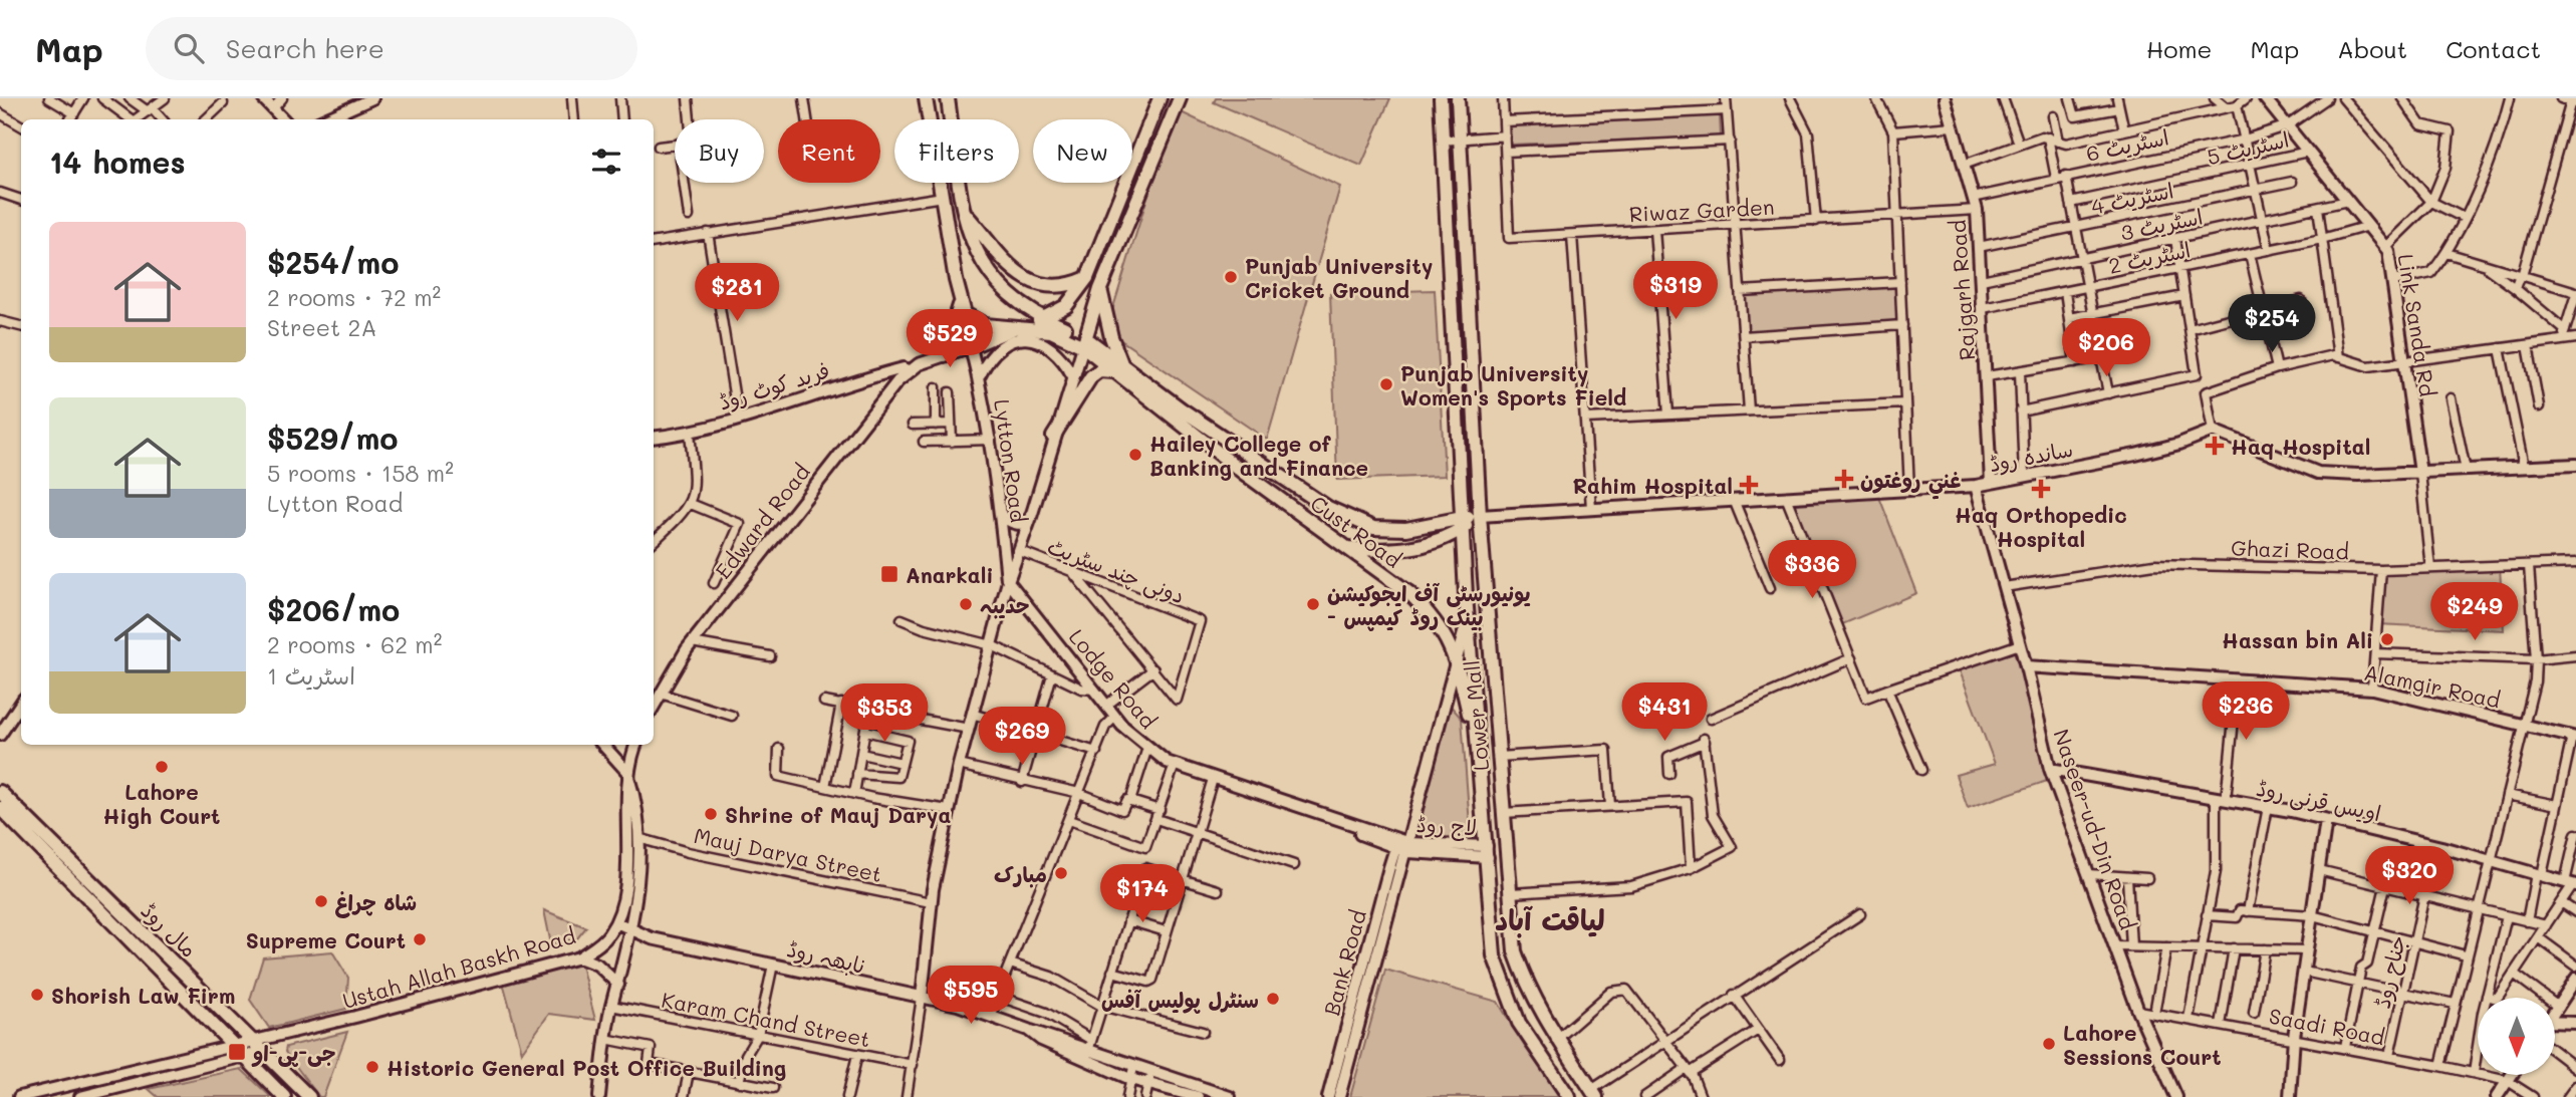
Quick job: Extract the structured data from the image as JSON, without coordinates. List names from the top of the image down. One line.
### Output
{"streets":{"main road":["Rajgarh Road","Link Sanda Rd","فرید کوٹ روڈ","ساندہ روڈ","Lytton Road","Edward Road","Cust Road","Lodge Road","Alamgir Road","Lower Mall","اویس قرنی روڈ","Naseer-ud-Din Road","مال روڈ","نابھہ روڈ","Bank Road","Ustah Allah Baskh Road"],"street":["اسٹریٹ 6","اسٹریٹ 5","اسٹریٹ 4","Riwaz Garden","اسٹریٹ 3","اسٹریٹ 2","Ghazi Road","دونی چند سٹریٹ","Mauj Darya Street","جناح روڈ","Karam Chand Street","Saadi Road"]},"crossings":[["اسٹریٹ 6","Rajgarh Road"],["اسٹریٹ 6","Link Sanda Rd"],["اسٹریٹ 5","Link Sanda Rd"],["اسٹریٹ 4","Rajgarh Road"],["Riwaz Garden","Rajgarh Road"],["اسٹریٹ 3","Rajgarh Road"],["اسٹریٹ 3","Link Sanda Rd"],["اسٹریٹ 2","Rajgarh Road"],["اسٹریٹ 2","Link Sanda Rd"],["Rajgarh Road","ساندہ روڈ"],["فرید کوٹ روڈ","Lytton Road"],["فرید کوٹ روڈ","Edward Road"],["ساندہ روڈ","Lower Mall"],["ساندہ روڈ","Naseer-ud-Din Road"],["Lytton Road","Cust Road"],["Lytton Road","Lodge Road"],["Cust Road","Lower Mall"],["Cust Road","Bank Road"],["Ghazi Road","Naseer-ud-Din Road"],["Lodge Road","Lower Mall"],["Lodge Road","Bank Road"],["Alamgir Road","Naseer-ud-Din Road"],["Lower Mall","Bank Road"],["اویس قرنی روڈ","Naseer-ud-Din Road"],["Naseer-ud-Din Road","Saadi Road"],["مال روڈ","Ustah Allah Baskh Road"],["نابھہ روڈ","Ustah Allah Baskh Road"],["جناح روڈ","Saadi Road"]],"districts":["لیاقت آباد"],"places":{"other":["Punjab University Cricket Ground","Punjab University Women's Sports Field","Hailey College of Banking and Finance","حدیبہ","یونیورسٹی آف ایجوکیشن - بینک روڈ کیمپس","Hassan bin Ali","Lahore High Court","Shrine of Mauj Darya","مبارک","شاہ چراغ","Supreme Court","Shorish Law Firm","سنٹرل پولیس آفس","Lahore Sessions Court","Historic General Post Office Building"],"health":["Haq Hospital","غني روغتون","Rahim Hospital","Haq Orthopedic Hospital"],"transit":["Anarkali","جی-پی-او"]},"north":"bottom","page":{"header":"Map","search":"Search here","nav":["Home","Map","About","Contact"],"chip":["Buy","Rent","Filters","New"],"heading":"14 homes","list":[{"name":"$254/mo","note":"2 rooms · 72 m² · Street 2A"},{"name":"$529/mo","note":"5 rooms · 158 m² · Lytton Road"},{"name":"$206/mo","note":"2 rooms · 62 m² · اسٹریٹ 1"}],"price":["$319","$281","$254","$529","$206","$336","$249","$236","$431","$353","$269","$320","$174","$595"]}}
